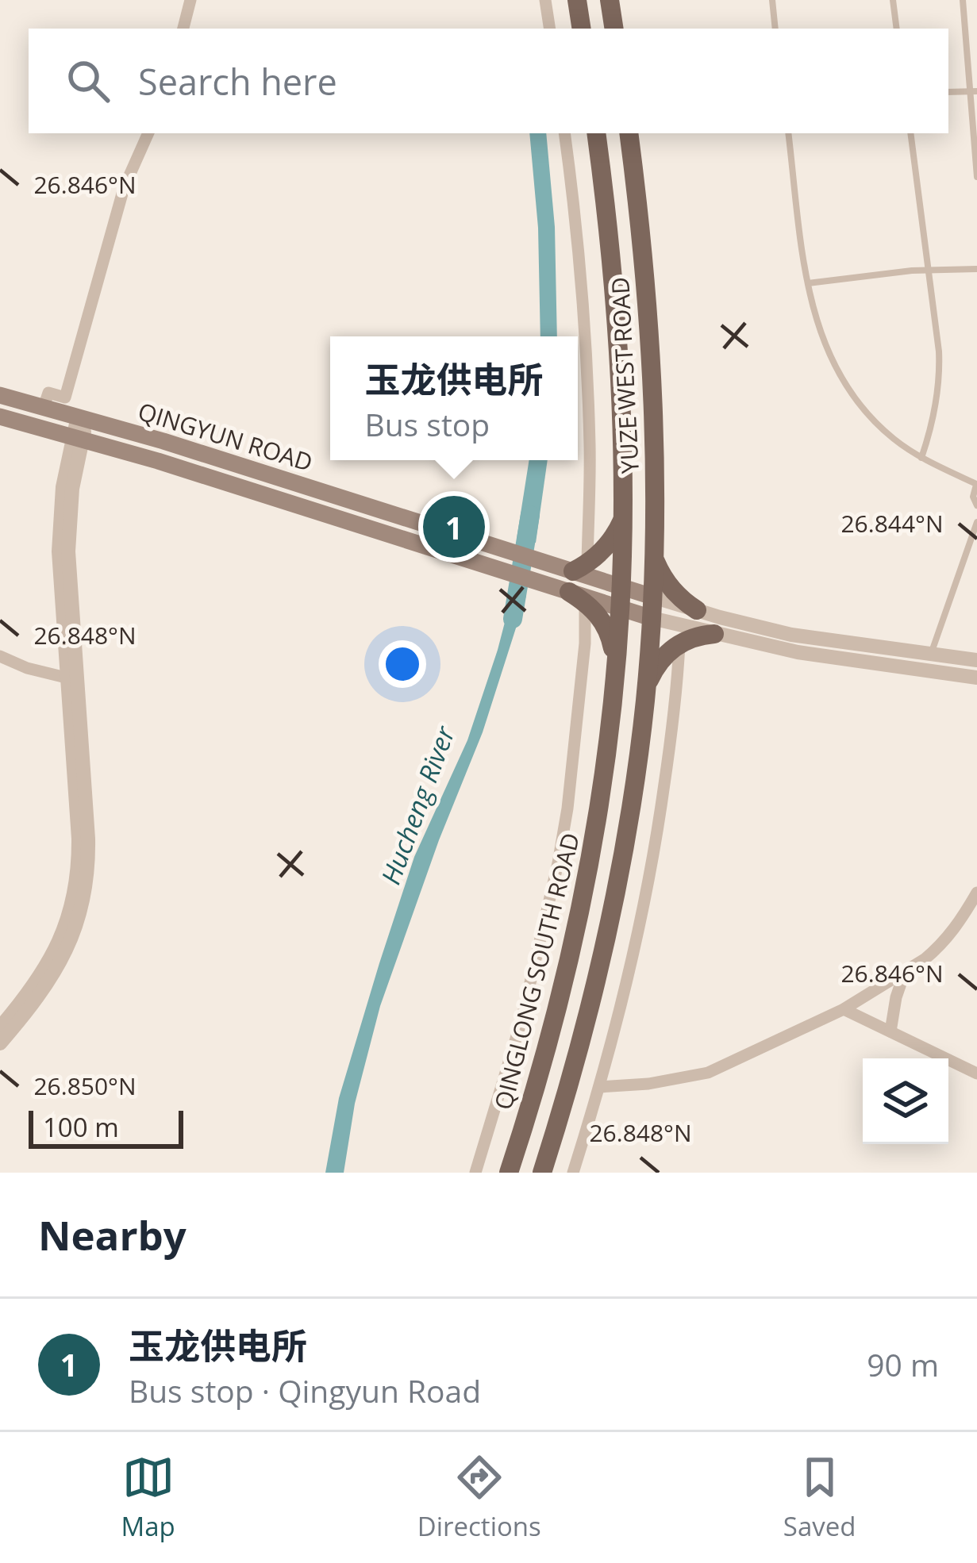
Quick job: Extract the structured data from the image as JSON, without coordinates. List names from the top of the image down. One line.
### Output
{"streets":{"main road":["YUZE WEST ROAD","QINGYUN ROAD","QINGLONG SOUTH ROAD"]},"crossings":[["YUZE WEST ROAD","QINGYUN ROAD"],["YUZE WEST ROAD","QINGLONG SOUTH ROAD"],["QINGYUN ROAD","QINGLONG SOUTH ROAD"]],"water":["Hucheng River"],"scale_bar":"100 m","page":{"search":"Search here","popup":["玉龙供电所","Bus stop"],"pins":"1","scale":"100 m","heading":"Nearby","list":[{"mark":"1","name":"玉龙供电所","note":"Bus stop · Qingyun Road","value":"90 m"}],"nav":["Map","Directions","Saved"]},"coordinates":["26.846°N","26.844°N","26.848°N","26.850°N"]}
